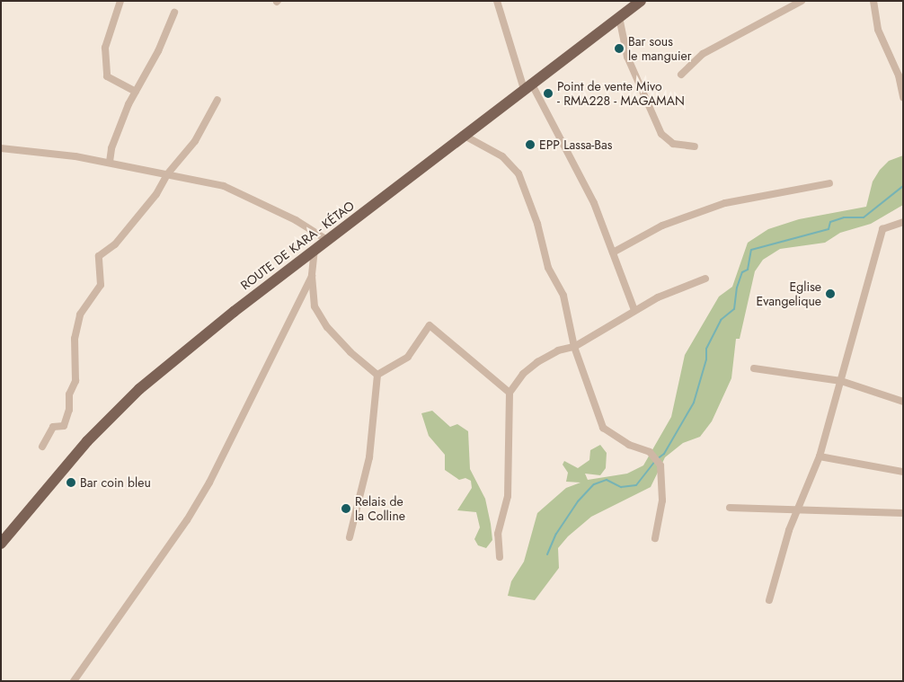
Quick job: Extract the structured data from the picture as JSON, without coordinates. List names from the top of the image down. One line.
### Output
{"streets":{"main road":["ROUTE DE KARA - KÉTAO"]},"places":["Bar sous le manguier","Point de vente Mivo - RMA228 - MAGAMAN","EPP Lassa-Bas","Eglise Evangelique","Bar coin bleu","Relais de la Colline"]}
